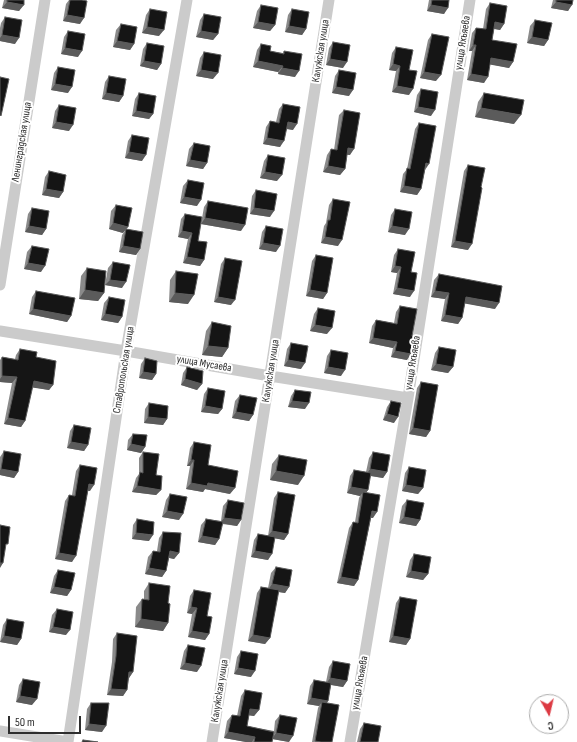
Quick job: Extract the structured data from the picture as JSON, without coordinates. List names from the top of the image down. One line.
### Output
{"streets":{"street":["улица Яхъяева","Калужская улица","Ленинградская улица","улица Мусаева","Ставропольская улица"]},"crossings":[["улица Яхъяева","улица Мусаева"],["Калужская улица","улица Мусаева"],["улица Мусаева","Ставропольская улица"]],"scale_bar":"50 m","north":"bottom"}
